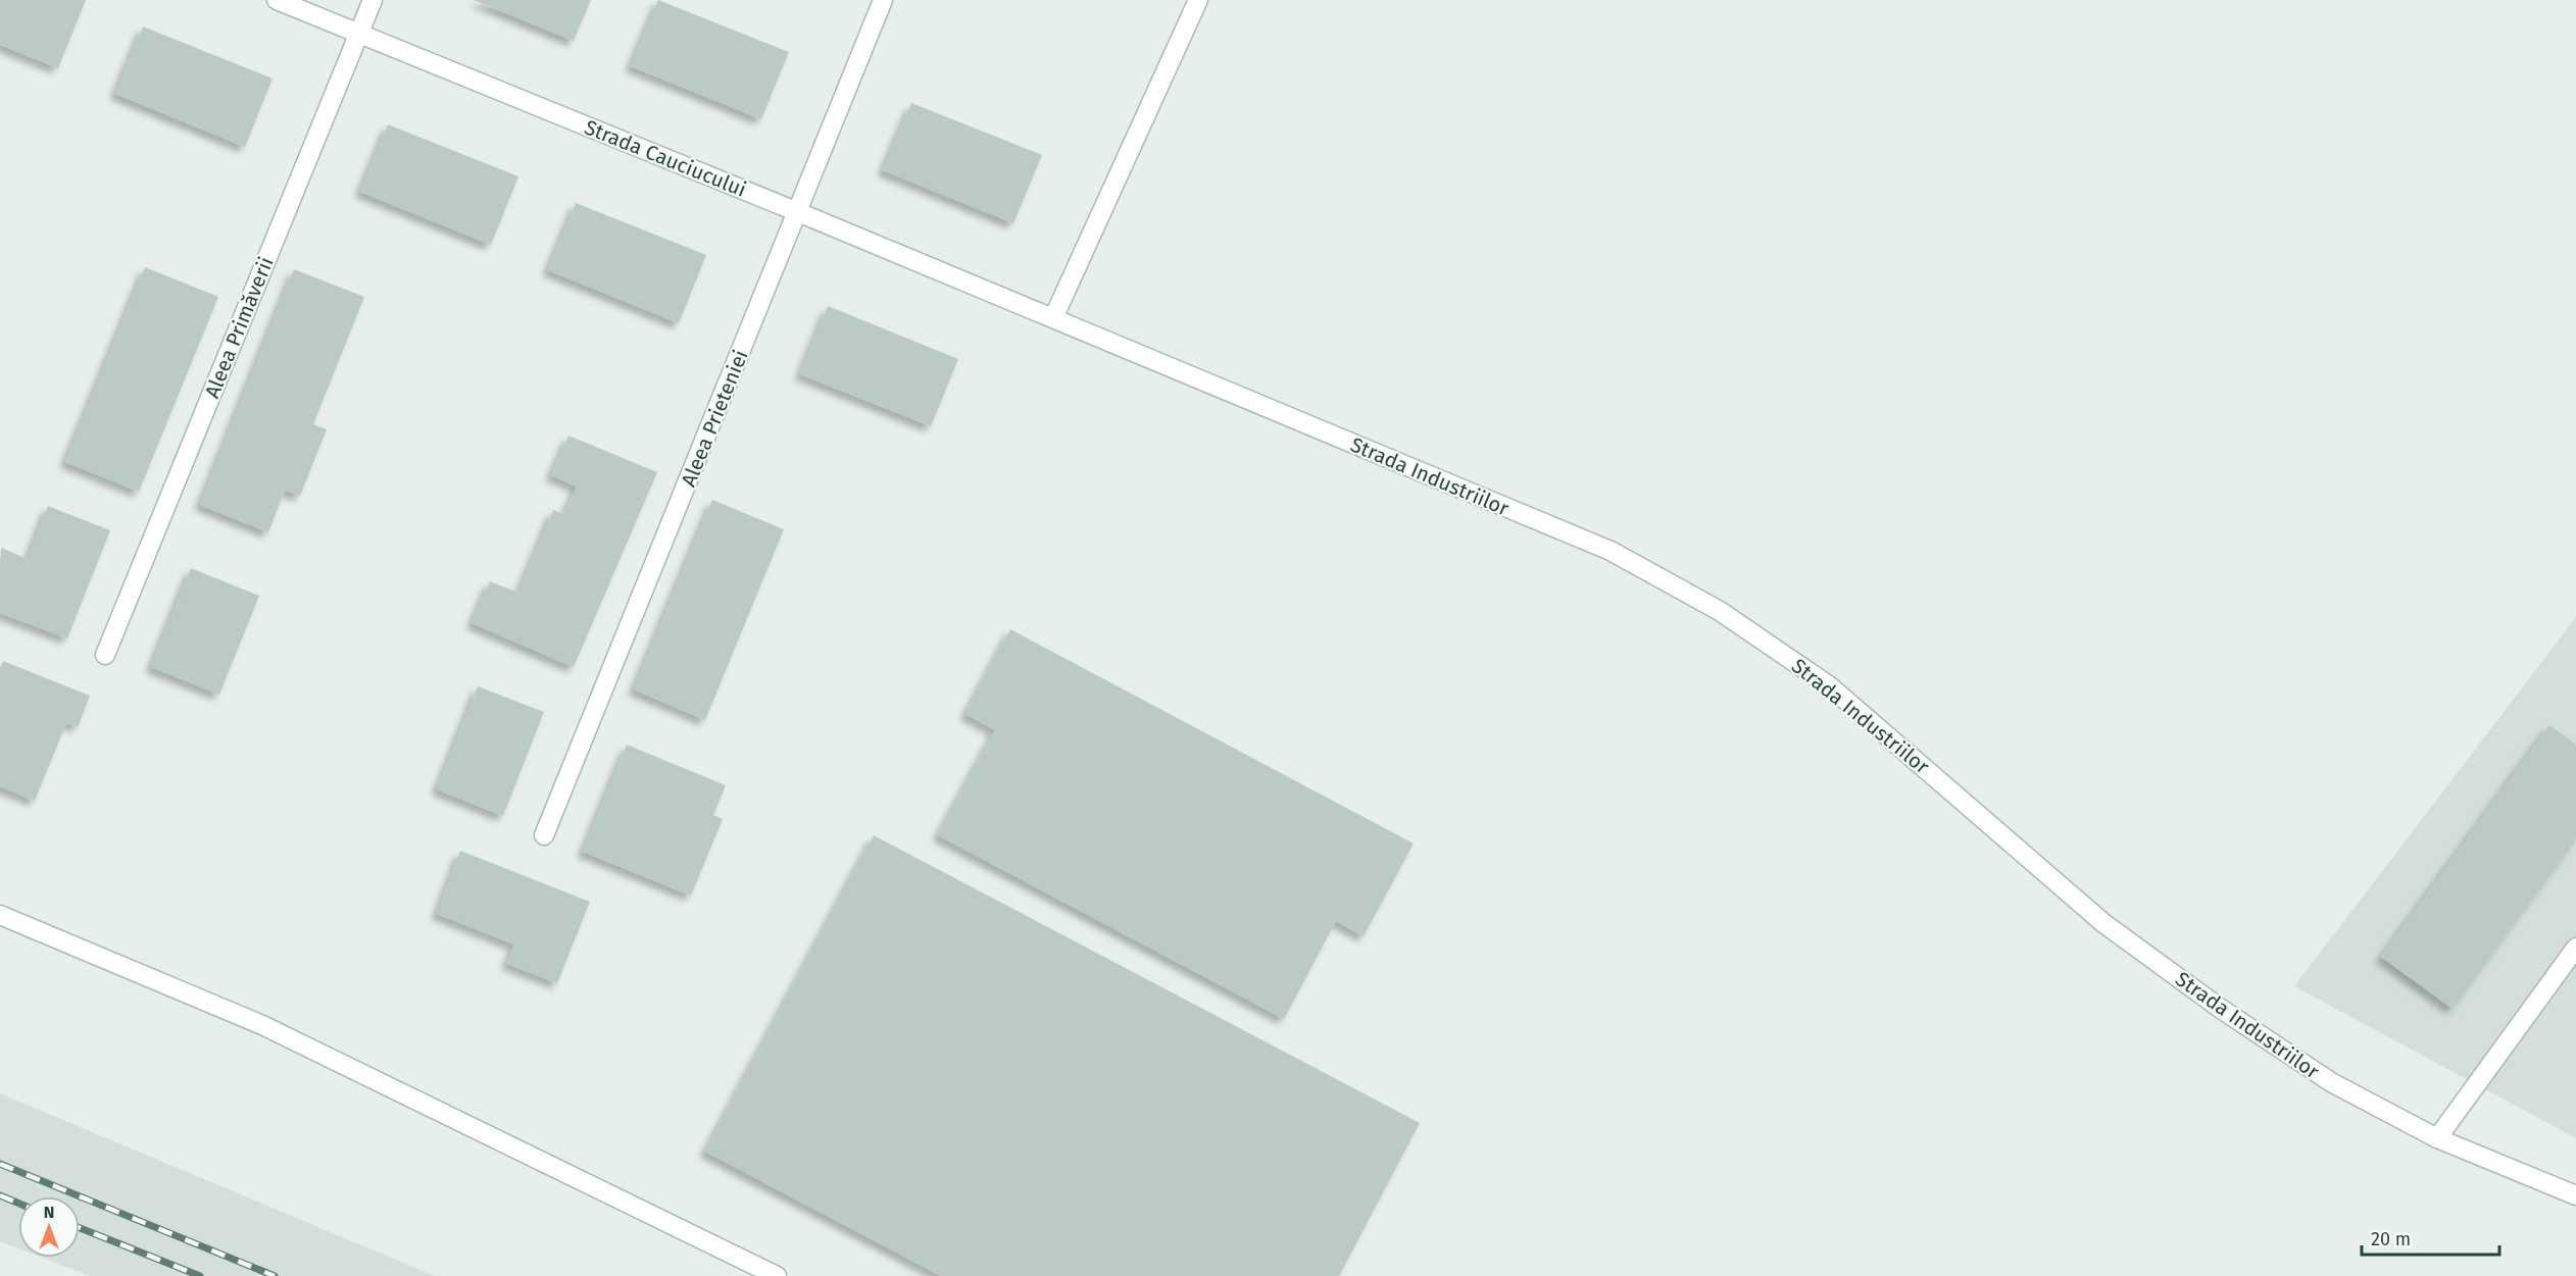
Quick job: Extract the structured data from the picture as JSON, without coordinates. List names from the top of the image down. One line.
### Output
{"streets":{"street":["Strada Cauciucului","Aleea Primăverii","Aleea Prieteniei","Strada Industriilor"]},"crossings":[["Strada Cauciucului","Aleea Primăverii"],["Strada Cauciucului","Aleea Prieteniei"],["Strada Cauciucului","Strada Industriilor"]],"scale_bar":"20 m","north":"top"}
